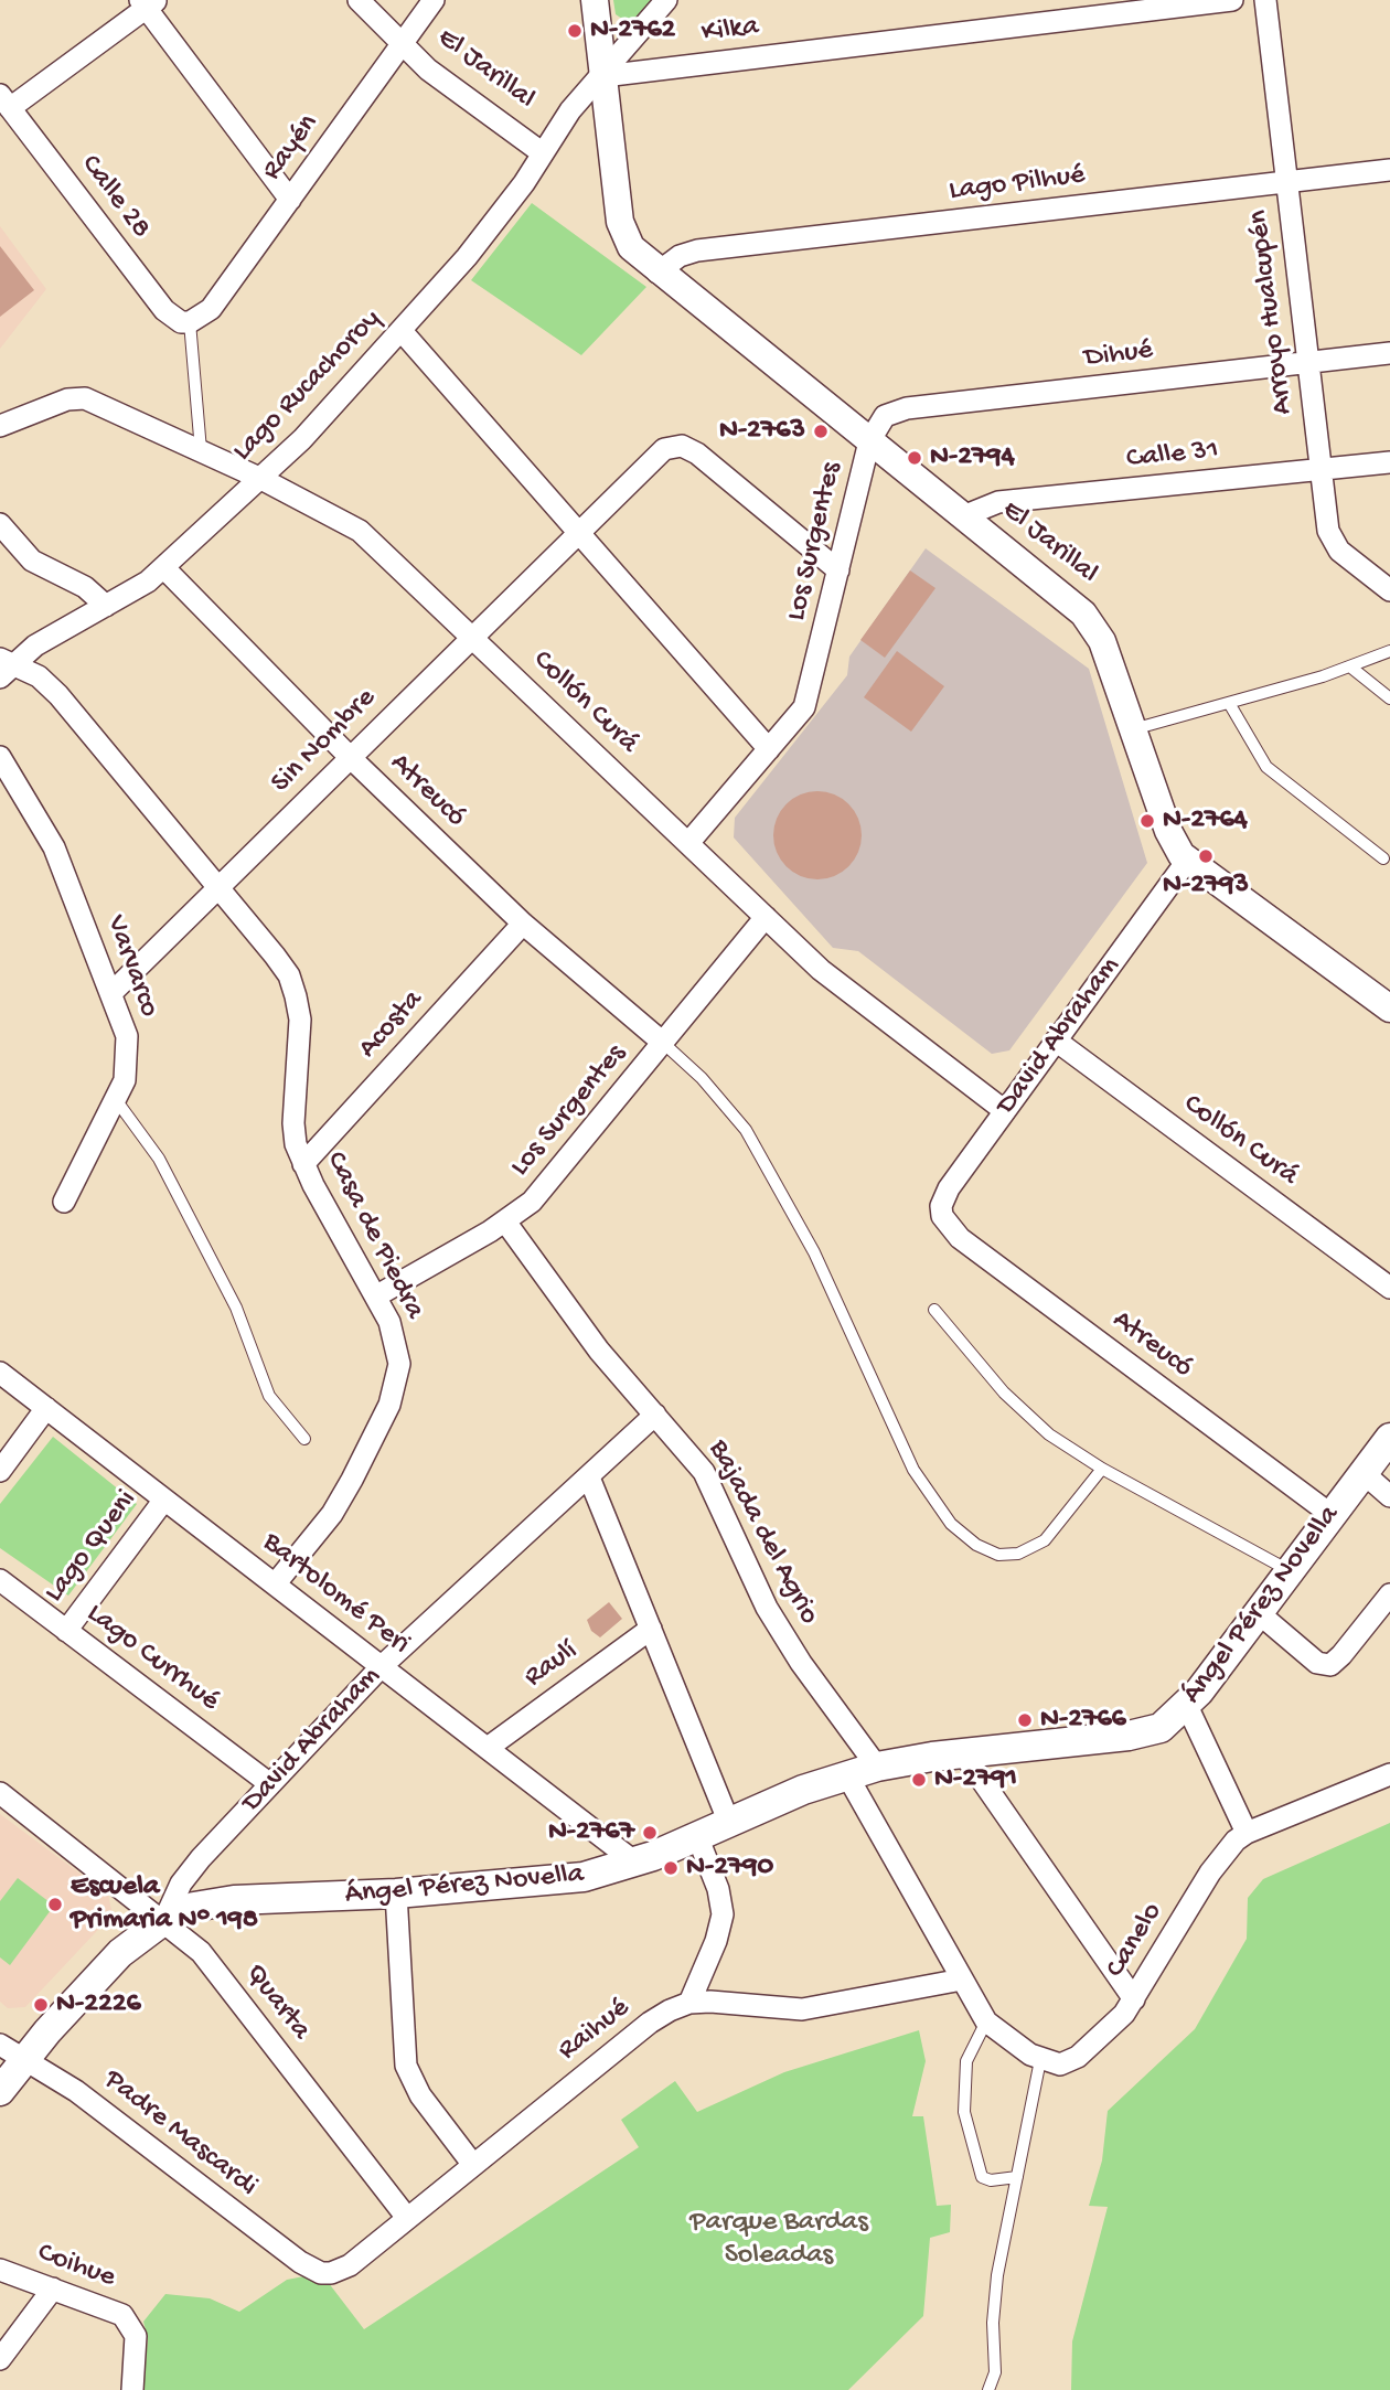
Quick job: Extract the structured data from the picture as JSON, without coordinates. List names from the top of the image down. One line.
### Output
{"streets":{"main road":["David Abraham","Ángel Pérez Novella"],"street":["Kilka","El Jarillal","Rayén","Lago Pilhué","Calle 28","Arroyo Hualcupén","Dihué","Lago Rucachoroy","Calle 31","Los Surgentes","Collón Curá","Sin Nombre","Atreucó","Varvarco","Acosta","Casa de Piedra","Bajada del Agrio","Lago Queni","Bartolomé Peri","Lago Currhué","Raulí","Canelo","Quarta","Raihué","Padre Mascardi","Coihue"]},"crossings":[["Kilka","El Jarillal"],["Kilka","Lago Rucachoroy"],["El Jarillal","Rayén"],["El Jarillal","Lago Pilhué"],["El Jarillal","Dihué"],["El Jarillal","Lago Rucachoroy"],["El Jarillal","Calle 31"],["El Jarillal","Los Surgentes"],["El Jarillal","David Abraham"],["Rayén","Calle 28"],["Lago Pilhué","Arroyo Hualcupén"],["Arroyo Hualcupén","Dihué"],["Arroyo Hualcupén","Calle 31"],["Dihué","Los Surgentes"],["Lago Rucachoroy","Collón Curá"],["Lago Rucachoroy","Atreucó"],["Lago Rucachoroy","Casa de Piedra"],["Los Surgentes","Collón Curá"],["Los Surgentes","Sin Nombre"],["Los Surgentes","Atreucó"],["Los Surgentes","Casa de Piedra"],["Los Surgentes","Bajada del Agrio"],["Collón Curá","Sin Nombre"],["Collón Curá","David Abraham"],["Sin Nombre","Atreucó"],["Sin Nombre","Varvarco"],["Sin Nombre","Casa de Piedra"],["Atreucó","Acosta"],["Atreucó","David Abraham"],["Atreucó","Ángel Pérez Novella"],["Acosta","Casa de Piedra"],["David Abraham","Bajada del Agrio"],["David Abraham","Bartolomé Peri"],["David Abraham","Ángel Pérez Novella"],["David Abraham","Lago Currhué"],["David Abraham","Quarta"],["David Abraham","Padre Mascardi"],["Casa de Piedra","Bartolomé Peri"],["Bajada del Agrio","Ángel Pérez Novella"],["Lago Queni","Bartolomé Peri"],["Lago Queni","Lago Currhué"],["Bartolomé Peri","Ángel Pérez Novella"],["Bartolomé Peri","Raulí"],["Ángel Pérez Novella","Quarta"],["Quarta","Raihué"],["Raihué","Padre Mascardi"]],"parks":["Parque Bardas Soleadas"],"places":["N-2762","N-2763","N-2794","N-2764","N-2793","N-2766","N-2791","N-2767","N-2790","Escuela Primaria N° 198","N-2226"]}
